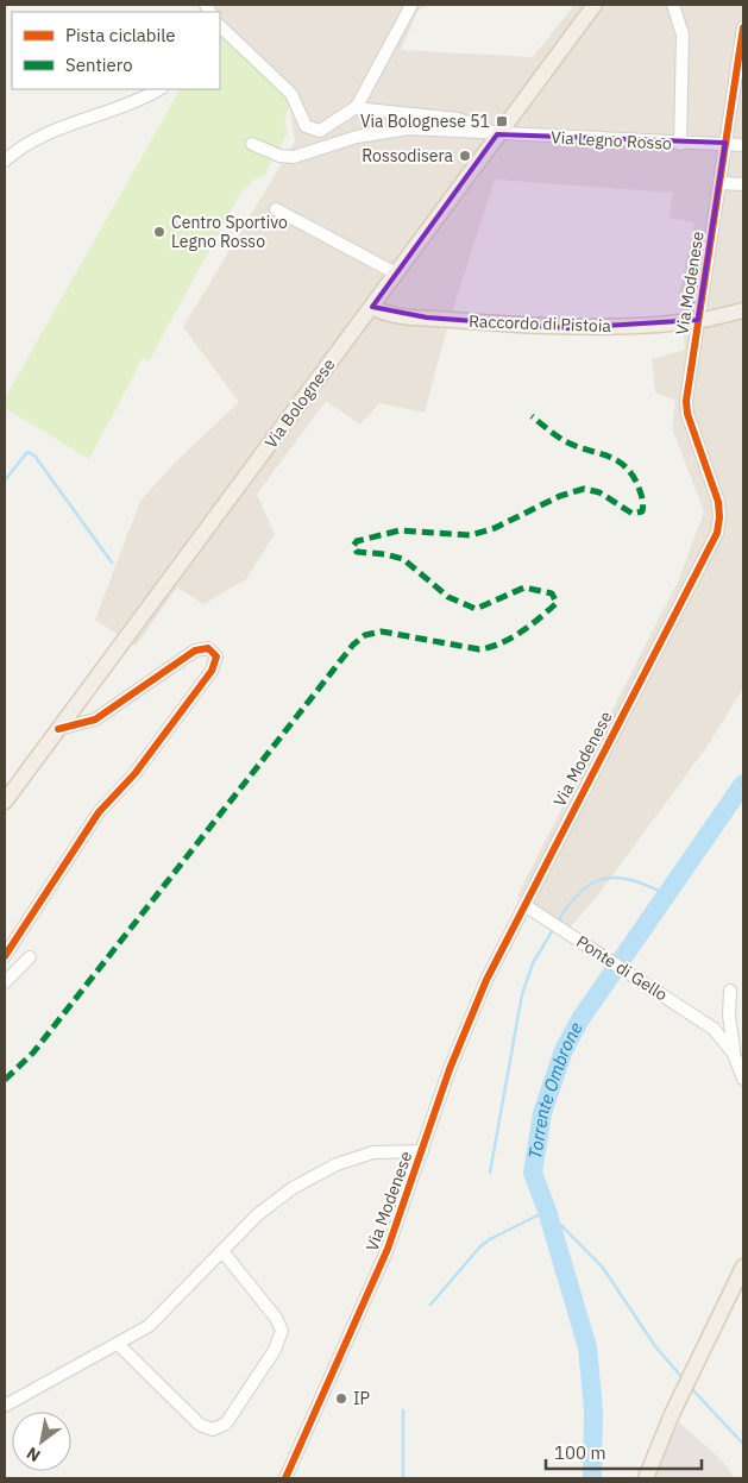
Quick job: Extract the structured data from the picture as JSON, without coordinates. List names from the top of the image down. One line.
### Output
{"streets":{"main road":["Raccordo di Pistoia","Via Bolognese"],"street":["Via Legno Rosso","Via Modenese","Ponte di Gello"]},"crossings":[["Via Legno Rosso","Via Modenese"],["Via Legno Rosso","Via Bolognese"],["Via Modenese","Ponte di Gello"],["Raccordo di Pistoia","Via Bolognese"]],"water":["Torrente Ombrone"],"places":{"transit":["Via Bolognese 51"],"other":["Rossodisera","Centro Sportivo Legno Rosso","IP"]},"legend":["Pista ciclabile","Sentiero"],"scale_bar":"100 m","north":"bottom left"}
